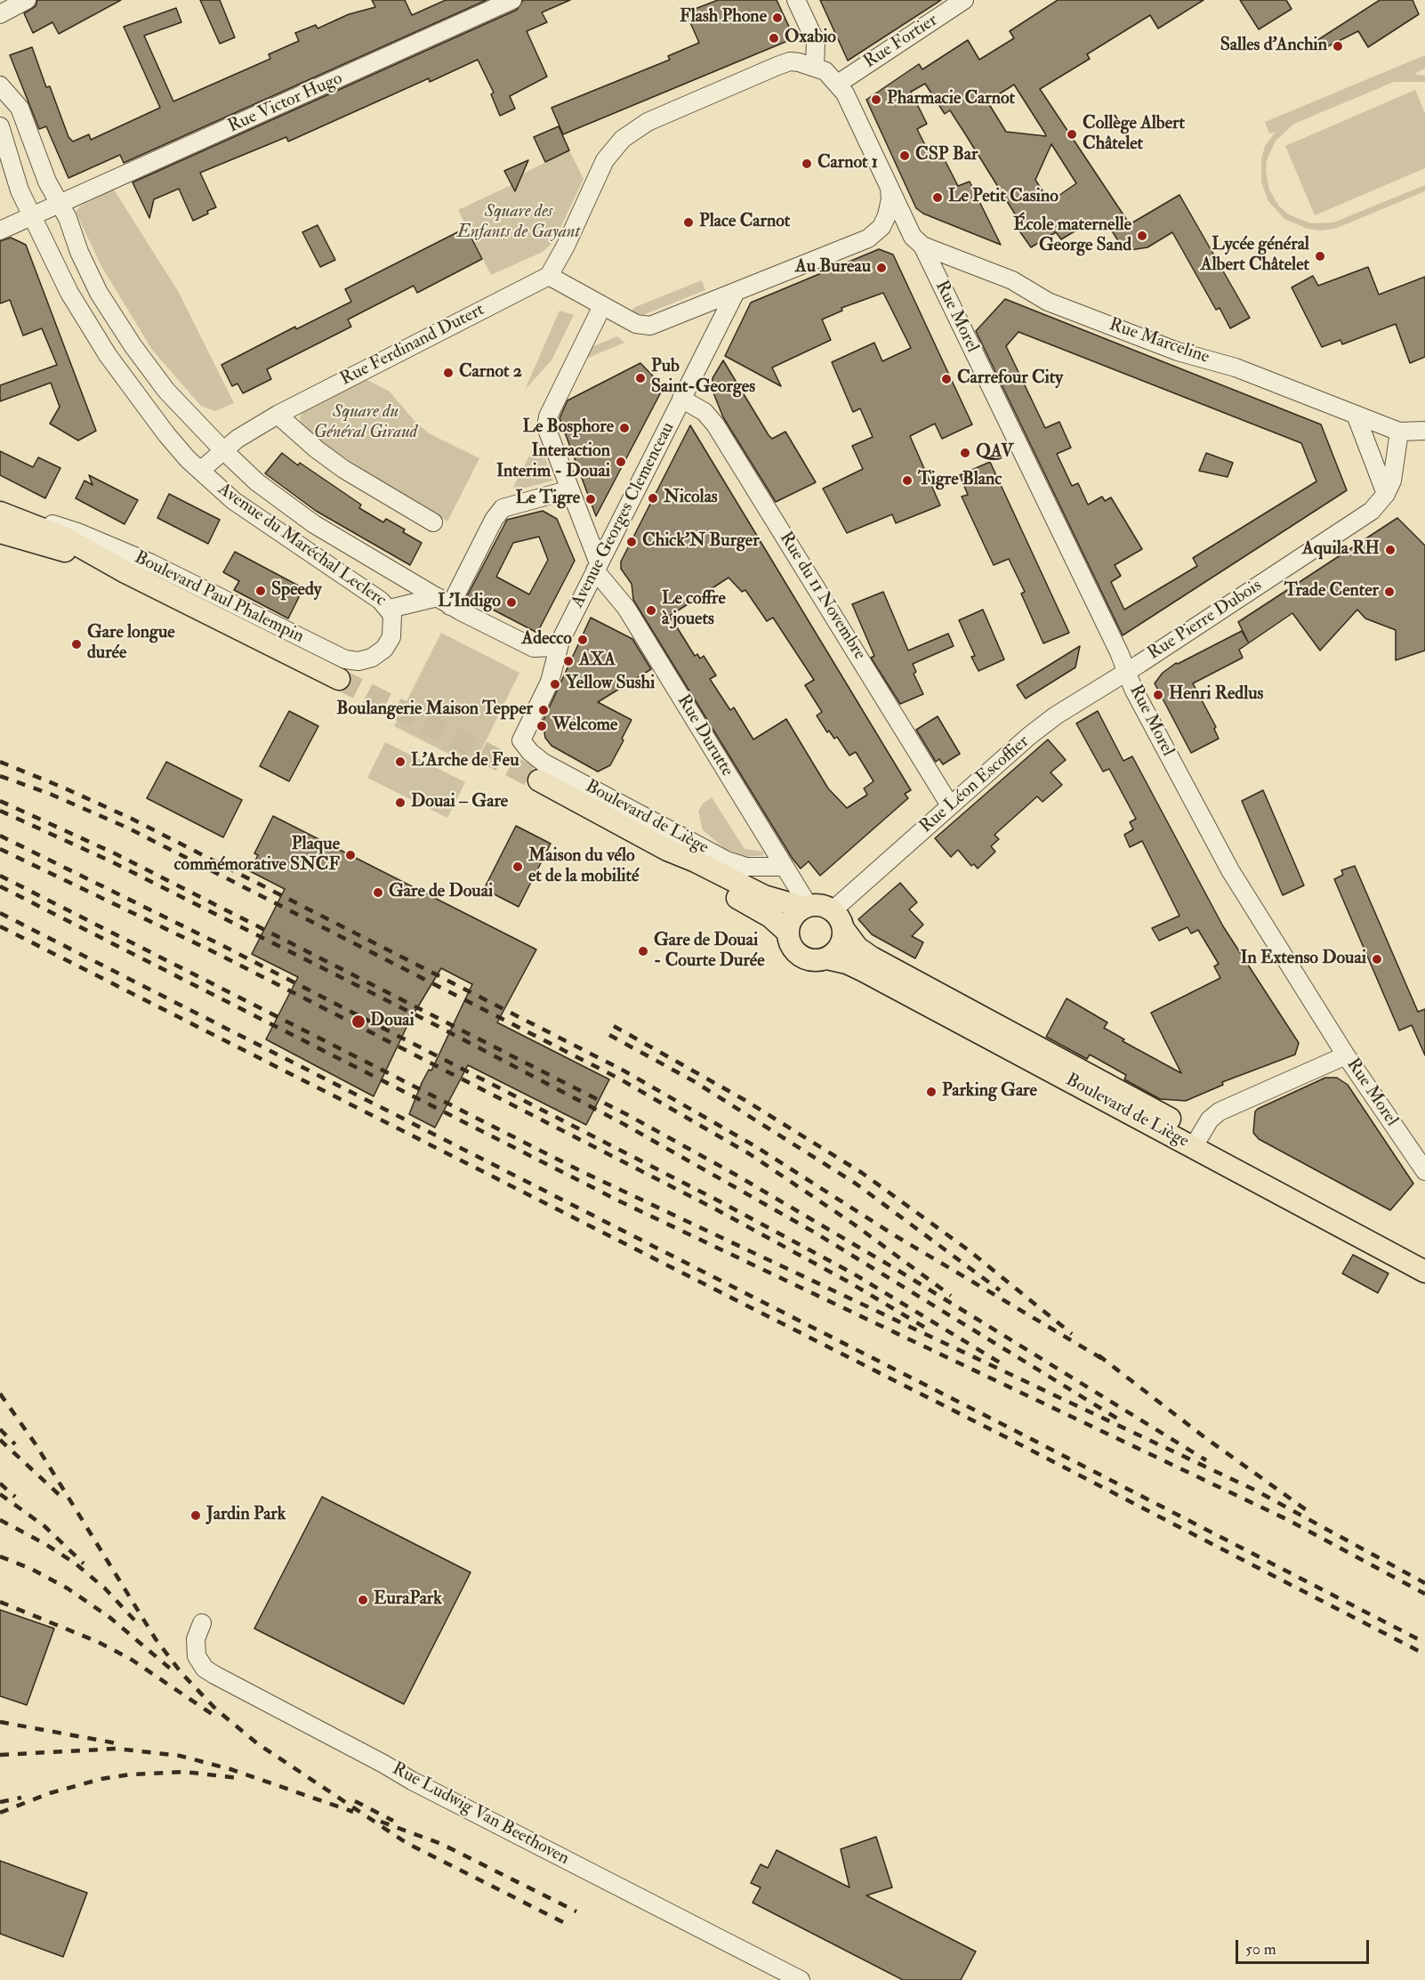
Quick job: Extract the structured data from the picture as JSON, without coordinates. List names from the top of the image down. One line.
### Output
{"streets":{"main road":["Boulevard Paul Phalempin","Boulevard de Liège"],"street":["Rue Fortier","Rue Victor Hugo","Rue Morel","Rue Marceline","Rue Ferdinand Dutert","Avenue Georges Clemenceau","Avenue du Maréchal Leclerc","Rue du 11 Novembre","Rue Pierre Dubois","Rue Durutte","Rue Léon Escoffier","Rue Ludwig Van Beethoven"]},"crossings":[["Rue Victor Hugo","Avenue du Maréchal Leclerc"],["Rue Morel","Rue Marceline"],["Rue Morel","Rue Pierre Dubois"],["Rue Morel","Rue Léon Escoffier"],["Rue Marceline","Rue Pierre Dubois"],["Rue Ferdinand Dutert","Avenue du Maréchal Leclerc"],["Avenue Georges Clemenceau","Avenue du Maréchal Leclerc"],["Avenue Georges Clemenceau","Rue du 11 Novembre"],["Avenue Georges Clemenceau","Rue Durutte"],["Avenue Georges Clemenceau","Boulevard de Liège"],["Avenue du Maréchal Leclerc","Boulevard Paul Phalempin"],["Rue du 11 Novembre","Rue Léon Escoffier"],["Rue Pierre Dubois","Rue Léon Escoffier"],["Rue Durutte","Rue Léon Escoffier"],["Rue Durutte","Boulevard de Liège"],["Rue Léon Escoffier","Boulevard de Liège"]],"parks":["Square des Enfants de Gayant","Square du Général Giraud"],"places":["Flash Phone","Oxabio","Salles d'Anchin","Pharmacie Carnot","Collège Albert Châtelet","CSP Bar","Carnot 1","Le Petit Casino","Place Carnot","École maternelle George Sand","Lycée général Albert Châtelet","Au Bureau","Carnot 2","Pub Saint-Georges","Carrefour City","Le Bosphore","QAV","Interaction Interim - Douai","Tigre Blanc","Nicolas","Le Tigre","Chick'N Burger","Aquila RH","Speedy","Trade Center","L'Indigo","Le coffre à jouets","Adecco","Gare longue durée","AXA","Yellow Sushi","Henri Redlus","Boulangerie Maison Tepper","Welcome","L'Arche de Feu","Douai – Gare","Plaque commémorative SNCF","Maison du vélo et de la mobilité","Gare de Douai","Gare de Douai - Courte Durée","In Extenso Douai","Douai","Parking Gare","Jardin Park","EuraPark"],"scale_bar":"50 m"}
